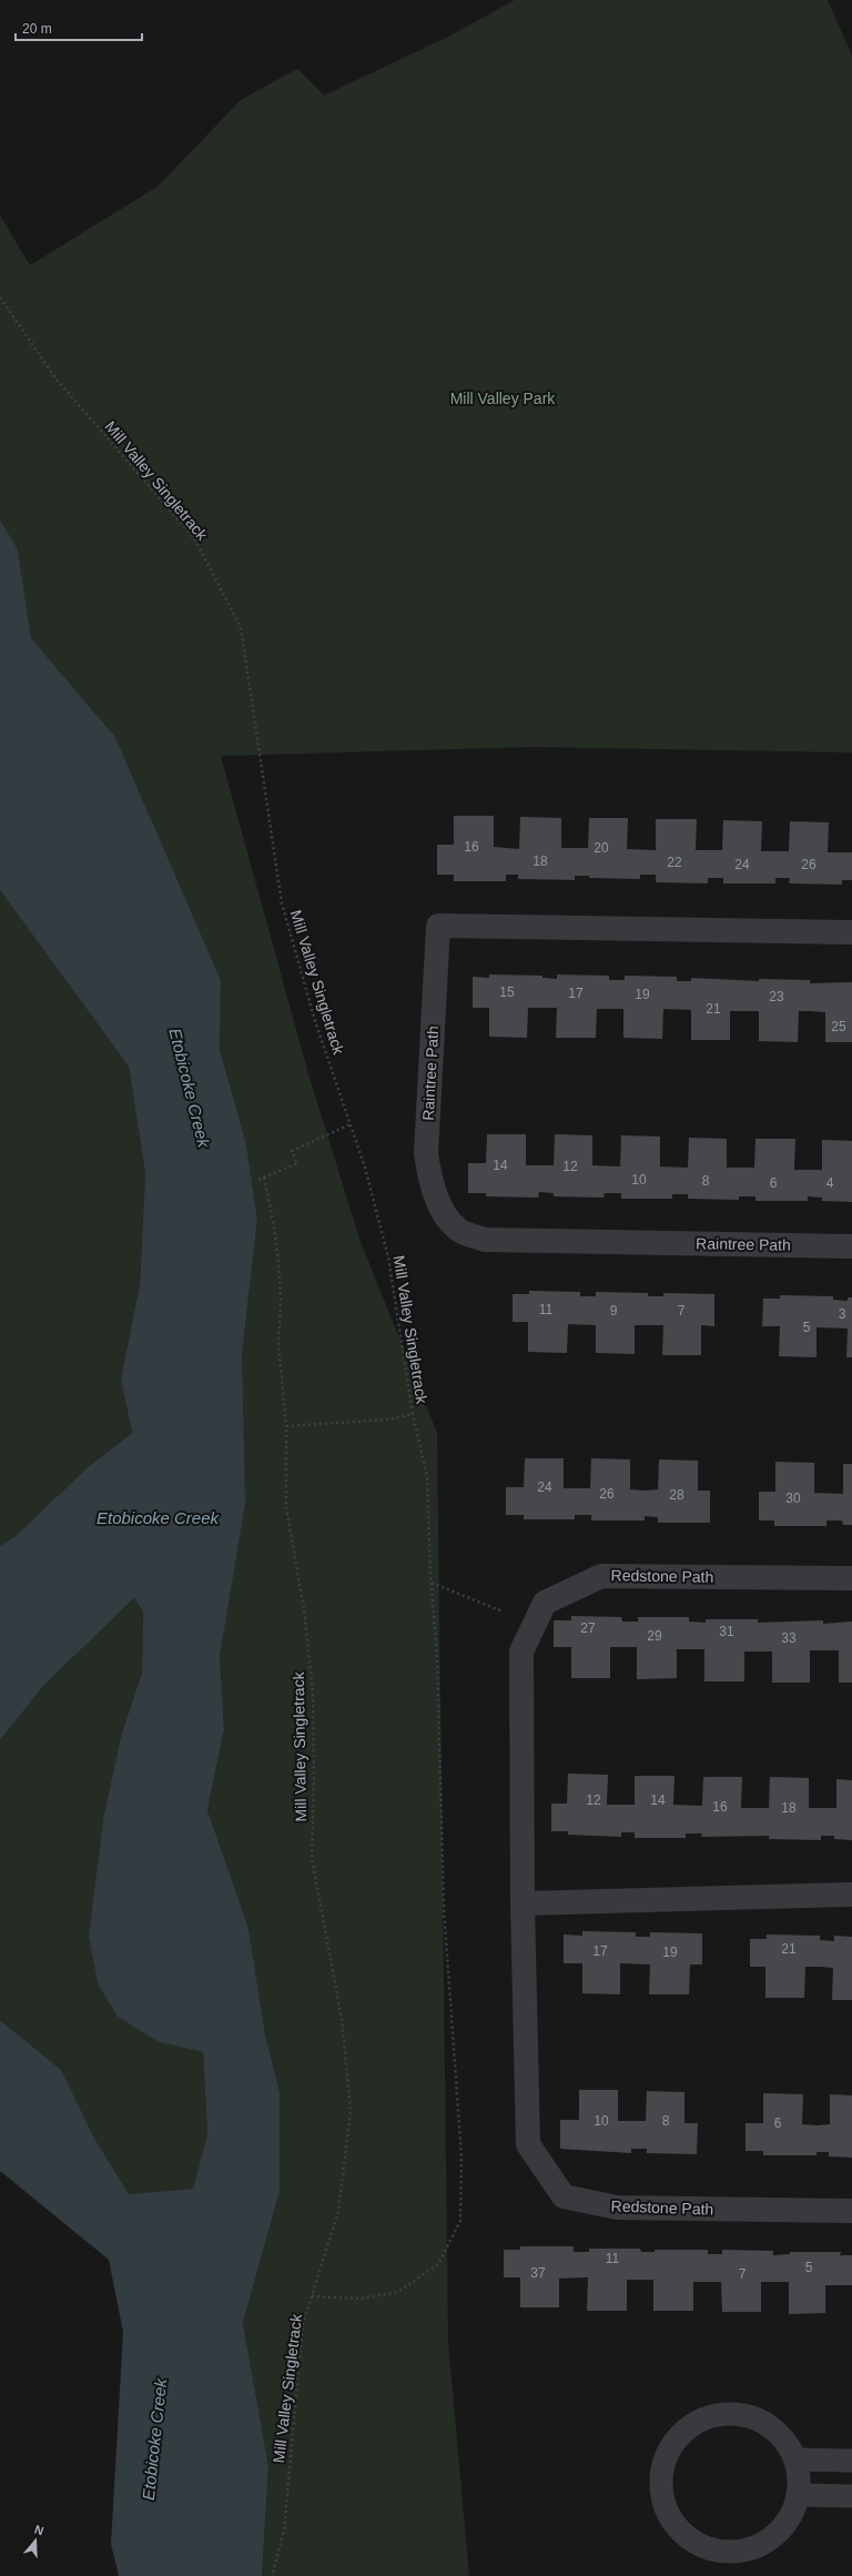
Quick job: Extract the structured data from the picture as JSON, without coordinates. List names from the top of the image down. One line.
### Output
{"streets":{"street":["Raintree Path","Redstone Path"],"path":["Mill Valley Singletrack"]},"water":["Etobicoke Creek"],"parks":["Mill Valley Park"],"house_numbers":["16","20","18","22","24","26","15","17","19","23","21","25","14","12","10","8","6","4","11","9","7","3","5","24","26","28","30","27","31","29","33","12","14","16","18","21","17","19","10","8","6","11","5","37","7"],"scale_bar":"20 m","north":"top"}
